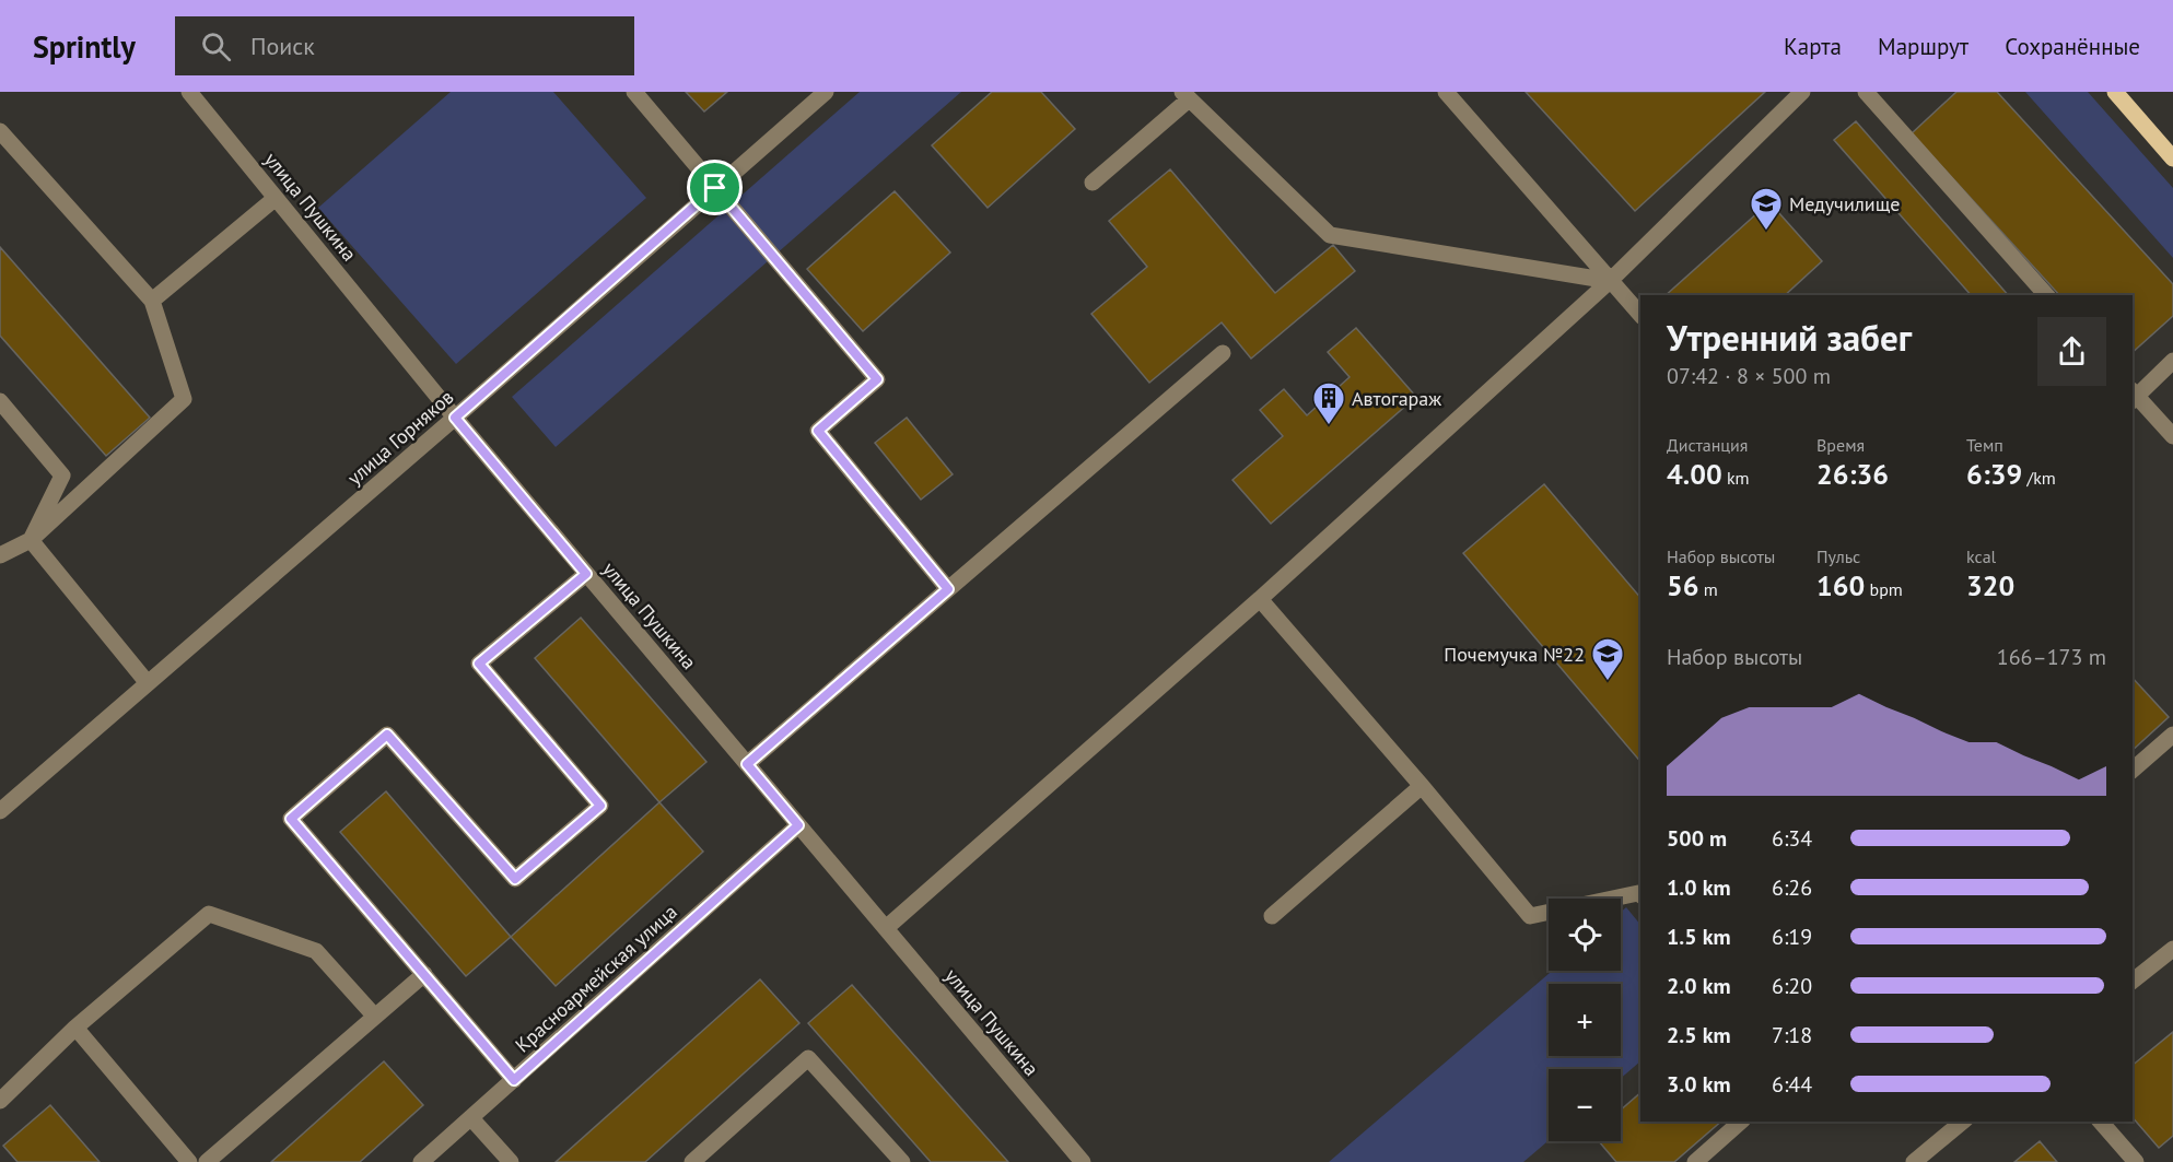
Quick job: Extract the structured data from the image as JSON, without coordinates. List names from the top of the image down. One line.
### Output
{"streets":{"street":["улица Пушкина","улица Горняков","Красноармейская улица"]},"crossings":[["улица Пушкина","улица Горняков"],["улица Пушкина","Красноармейская улица"]],"places":{"school or university":["Медучилище","Почемучка №22"],"building":["Автогараж"]},"page":{"header":"Sprintly","search":"Поиск","nav":["Карта","Маршрут","Сохранённые"],"heading":["Утренний забег","07:42 · 8 × 500 m"],"stats":[["Дистанция","4.00 km"],["Время","26:36"],["Темп","6:39 /km"],["Набор высоты","56 m"],["Пульс","160 bpm"],["kcal","320"]],"chart":["Набор высоты","166–173 m"],"list":[{"name":"500 m","note":"6:34"},{"name":"1.0 km","note":"6:26"},{"name":"1.5 km","note":"6:19"},{"name":"2.0 km","note":"6:20"},{"name":"2.5 km","note":"7:18"},{"name":"3.0 km","note":"6:44"}],"map_buttons":["+","−"]}}
